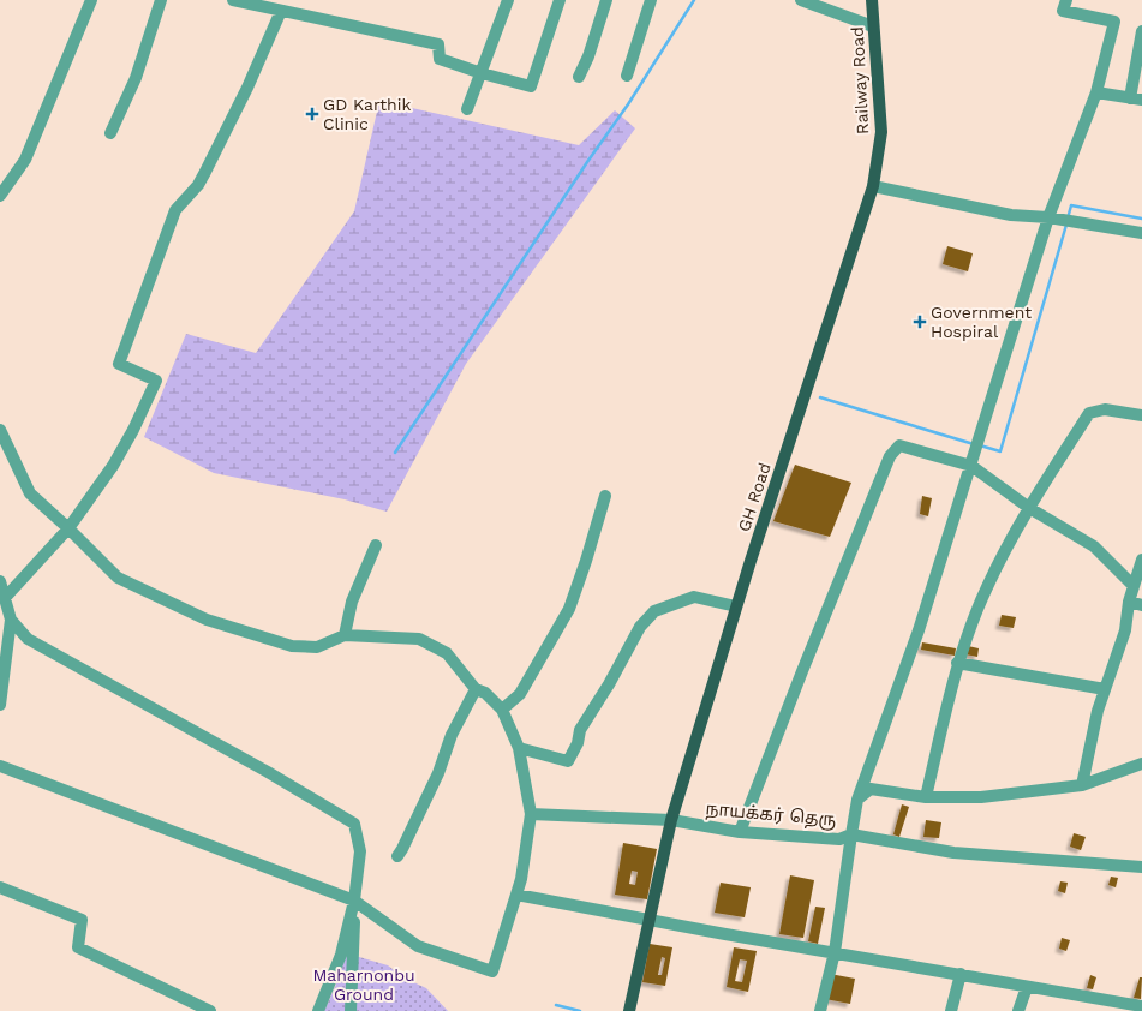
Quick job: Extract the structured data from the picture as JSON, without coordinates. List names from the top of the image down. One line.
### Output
{"streets":{"main road":["Railway Road","GH Road"],"street":["நாயக்கர் தெரு"]},"crossings":[["Railway Road","GH Road"],["GH Road","நாயக்கர் தெரு"]],"parks":["Maharnonbu Ground"],"places":{"health":["GD Karthik Clinic","Government Hospiral"]}}
